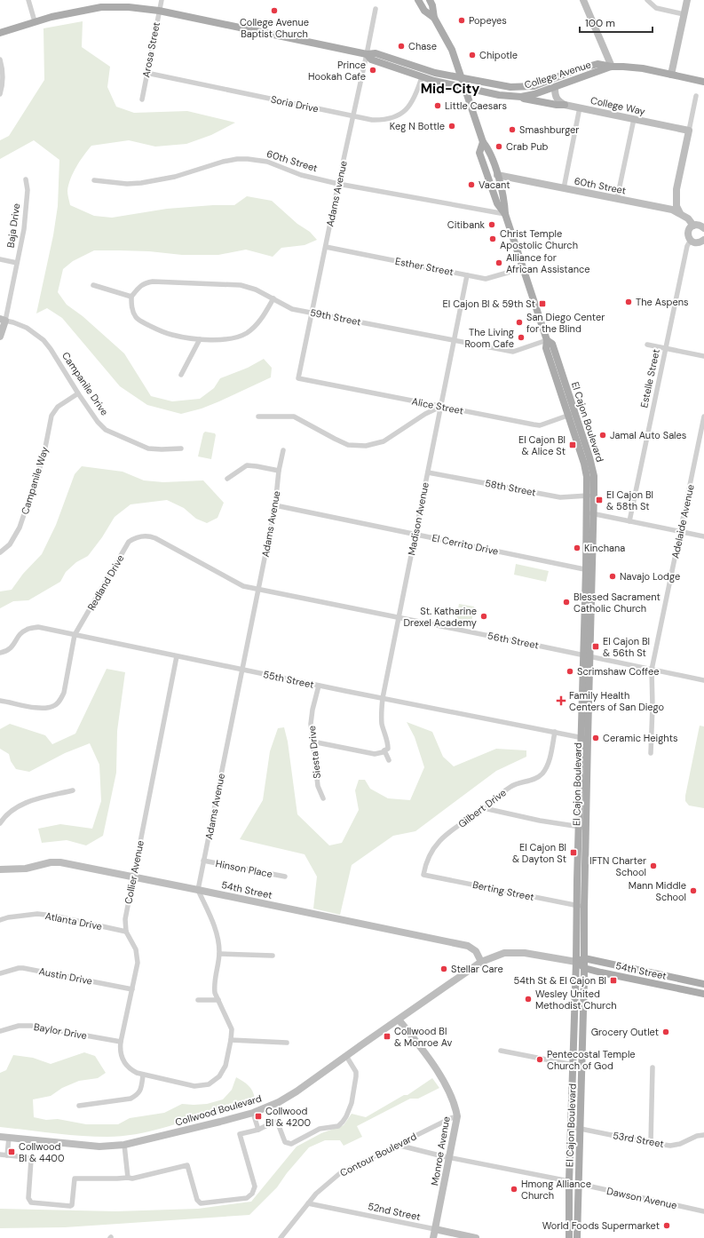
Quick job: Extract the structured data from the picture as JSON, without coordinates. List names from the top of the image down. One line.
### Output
{"streets":{"main road":["College Avenue","El Cajon Boulevard","54th Street"],"street":["Arosa Street","Soria Drive","College Way","60th Street","Adams Avenue","Baja Drive","Esther Street","59th Street","Estelle Street","Campanile Drive","Alice Street","Campanile Way","58th Street","Madison Avenue","Adelaide Avenue","El Cerrito Drive","Redland Drive","56th Street","55th Street","Siesta Drive","Gilbert Drive","Hinson Place","Collier Avenue","Berting Street","Atlanta Drive","Austin Drive","Baylor Drive","Collwood Boulevard","53rd Street","Monroe Avenue","Contour Boulevard","Dawson Avenue","52nd Street"]},"crossings":[["Arosa Street","College Avenue"],["Arosa Street","Soria Drive"],["College Avenue","Soria Drive"],["College Avenue","Adams Avenue"],["College Avenue","El Cajon Boulevard"],["Soria Drive","Adams Avenue"],["60th Street","Adams Avenue"],["60th Street","El Cajon Boulevard"],["Adams Avenue","Esther Street"],["Adams Avenue","59th Street"],["Adams Avenue","Alice Street"],["Adams Avenue","El Cerrito Drive"],["Adams Avenue","Redland Drive"],["Adams Avenue","56th Street"],["Adams Avenue","55th Street"],["Adams Avenue","Hinson Place"],["Adams Avenue","54th Street"],["Baja Drive","Campanile Drive"],["Esther Street","El Cajon Boulevard"],["Esther Street","Madison Avenue"],["59th Street","El Cajon Boulevard"],["59th Street","Madison Avenue"],["Campanile Drive","Campanile Way"],["Alice Street","El Cajon Boulevard"],["Alice Street","Madison Avenue"],["El Cajon Boulevard","58th Street"],["El Cajon Boulevard","El Cerrito Drive"],["El Cajon Boulevard","56th Street"],["El Cajon Boulevard","55th Street"],["El Cajon Boulevard","54th Street"],["El Cajon Boulevard","Berting Street"],["El Cajon Boulevard","53rd Street"],["El Cajon Boulevard","Dawson Avenue"],["58th Street","Madison Avenue"],["Madison Avenue","El Cerrito Drive"],["Madison Avenue","56th Street"],["Madison Avenue","55th Street"],["Adelaide Avenue","56th Street"],["Redland Drive","56th Street"],["Redland Drive","55th Street"],["55th Street","Siesta Drive"],["55th Street","Gilbert Drive"],["55th Street","Collier Avenue"],["Gilbert Drive","Berting Street"],["Collier Avenue","54th Street"],["Collier Avenue","Atlanta Drive"],["Collier Avenue","Austin Drive"],["Collier Avenue","Baylor Drive"],["54th Street","Collwood Boulevard"],["Collwood Boulevard","Monroe Avenue"],["Monroe Avenue","Contour Boulevard"],["Monroe Avenue","52nd Street"],["Contour Boulevard","52nd Street"]],"districts":["Mid-City"],"places":{"other":["College Avenue Baptist Church","Popeyes","Chase","Chipotle","Prince Hookah Cafe","Little Caesars","Keg N Bottle","Smashburger","Crab Pub","Vacant","Citibank","Christ Temple Apostolic Church","Alliance for African Assistance","The Aspens","San Diego Center for the Blind","The Living Room Cafe","Jamal Auto Sales","Kinchana","Navajo Lodge","Blessed Sacrament Catholic Church","St. Katharine Drexel Academy","Scrimshaw Coffee","Ceramic Heights","IFTN Charter School","Mann Middle School","Stellar Care","Wesley United Methodist Church","Grocery Outlet","Pentecostal Temple Church of God","Hmong Alliance Church","World Foods Supermarket"],"transit":["El Cajon Bl & 59th St","El Cajon Bl & Alice St","El Cajon Bl & 58th St","El Cajon Bl & 56th St","El Cajon Bl & Dayton St","54th St & El Cajon Bl","Collwood Bl & Monroe Av","Collwood Bl & 4200","Collwood Bl & 4400"],"health":["Family Health Centers of San Diego"]},"scale_bar":"100 m"}
